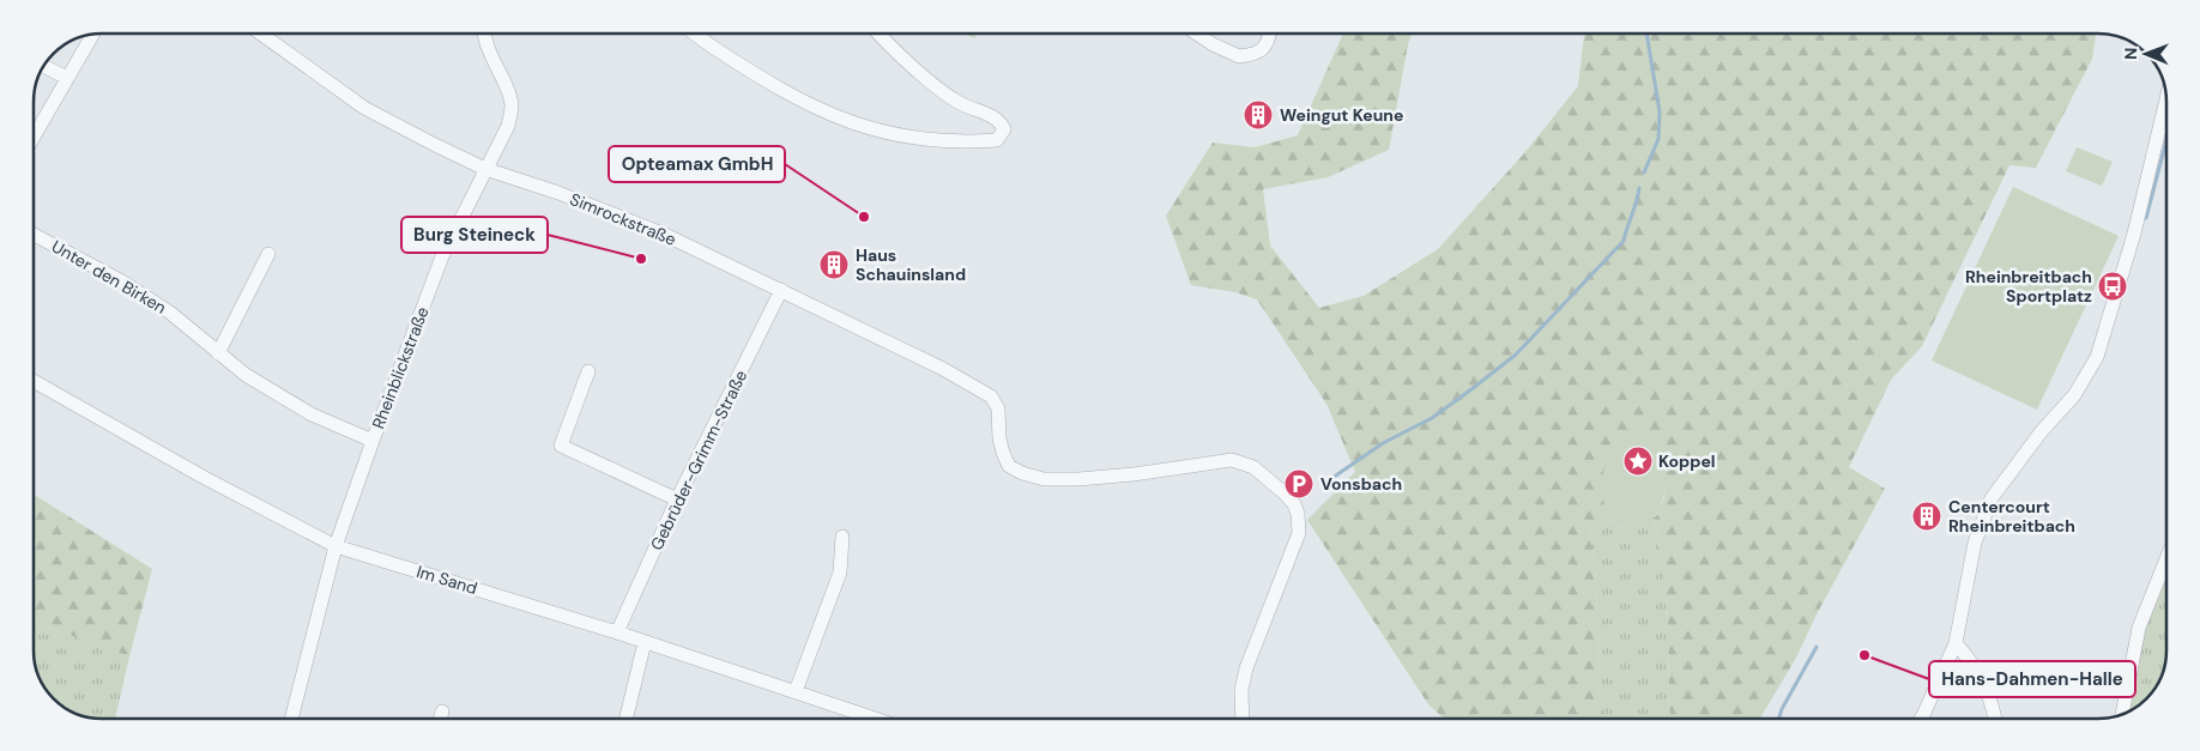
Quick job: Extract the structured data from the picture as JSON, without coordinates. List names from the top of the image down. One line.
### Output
{"streets":{"street":["Simrockstraße","Unter den Birken","Rheinblickstraße","Gebrüder-Grimm-Straße","Im Sand"]},"crossings":[["Simrockstraße","Rheinblickstraße"],["Simrockstraße","Gebrüder-Grimm-Straße"],["Unter den Birken","Rheinblickstraße"],["Rheinblickstraße","Im Sand"],["Gebrüder-Grimm-Straße","Im Sand"]],"places":{"building":["Weingut Keune","Haus Schauinsland","Centercourt Rheinbreitbach"],"other":["Opteamax GmbH","Burg Steineck","Hans-Dahmen-Halle"],"bus stop":["Rheinbreitbach Sportplatz"],"place":["Koppel"],"parking":["Vonsbach"]},"north":"left"}
